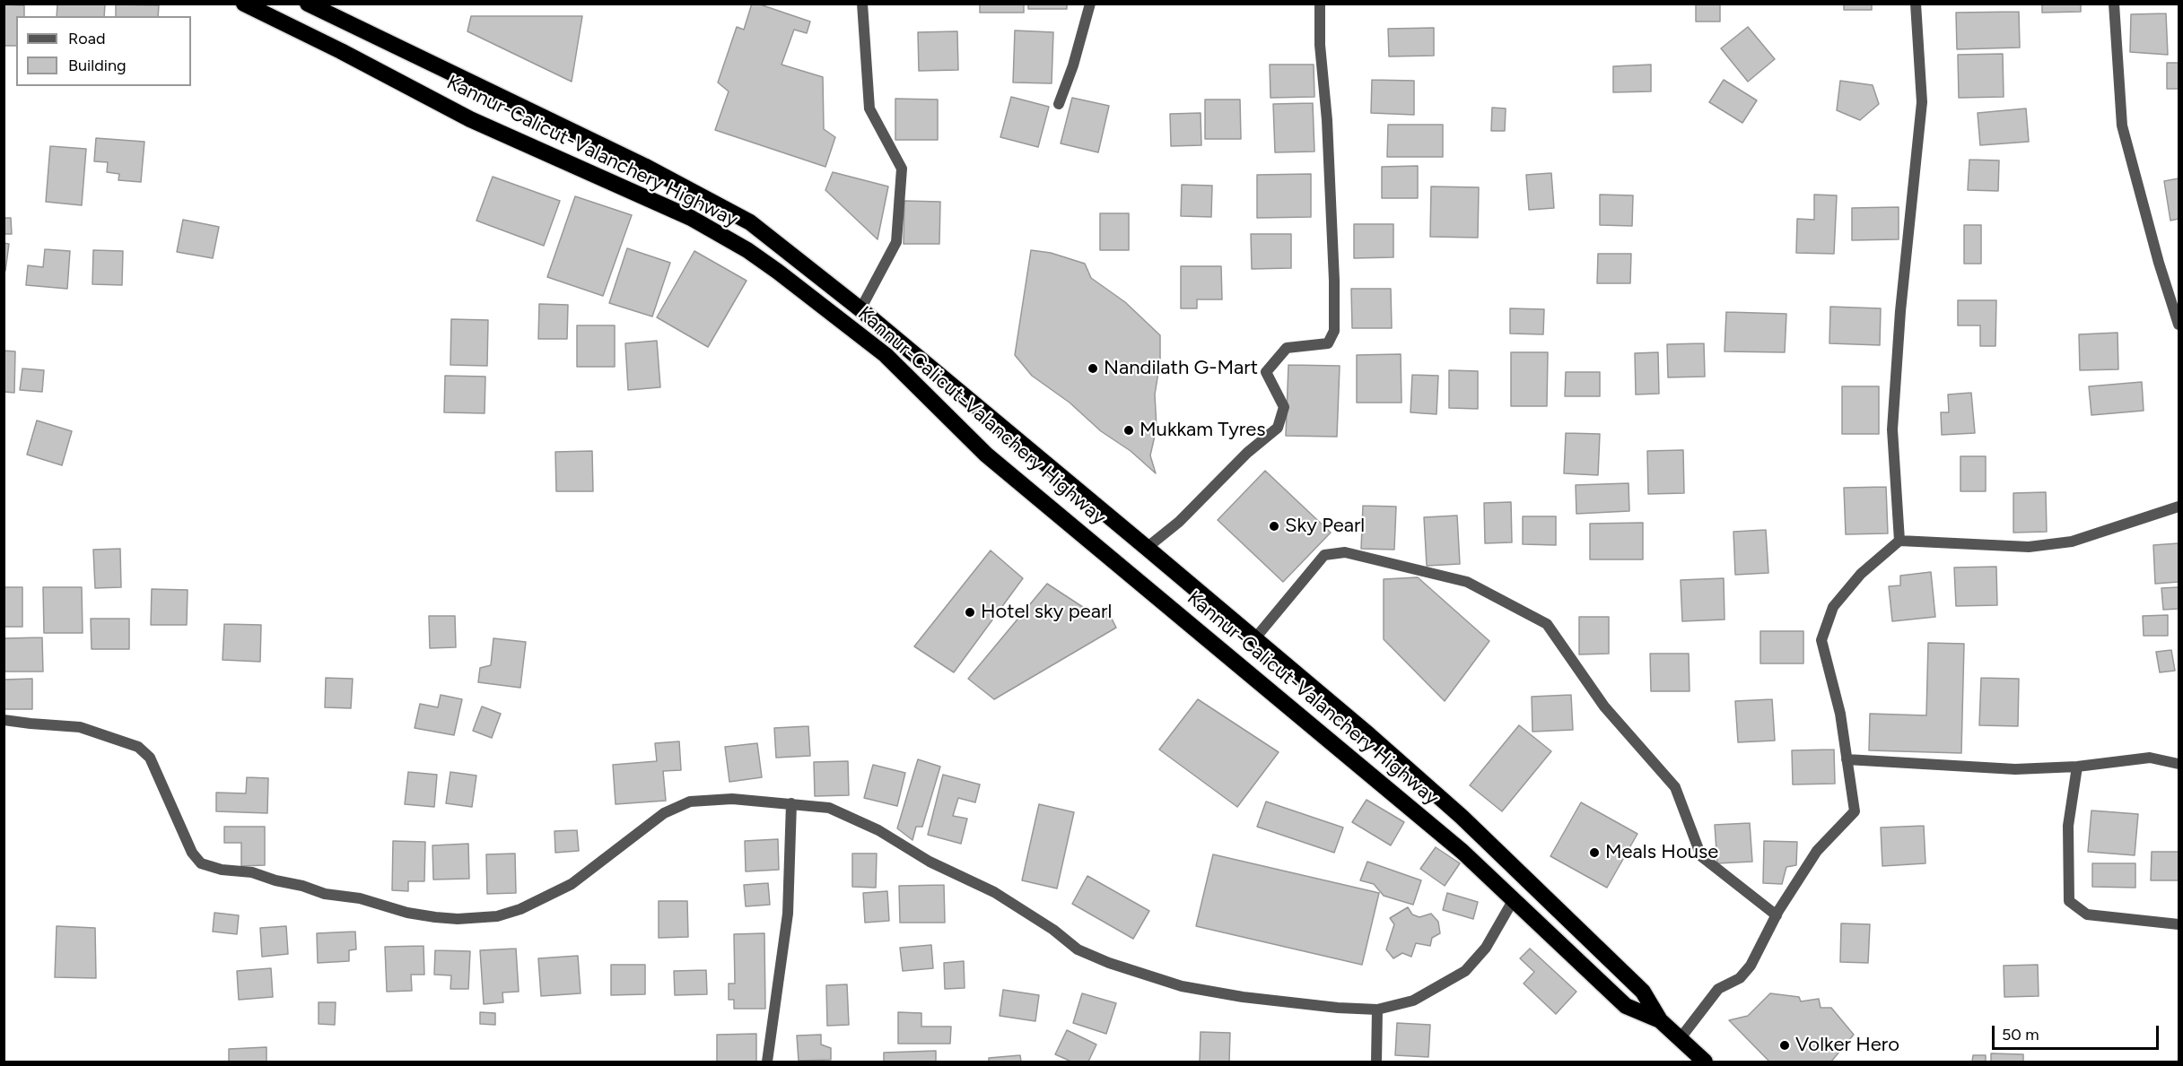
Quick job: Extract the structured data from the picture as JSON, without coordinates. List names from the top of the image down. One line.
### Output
{"streets":{"highway":["Kannur-Calicut-Valanchery Highway"]},"places":["Nandilath G-Mart","Mukkam Tyres","Sky Pearl","Hotel sky pearl","Meals House","Volker Hero"],"legend":["Road","Building"],"scale_bar":"50 m"}
